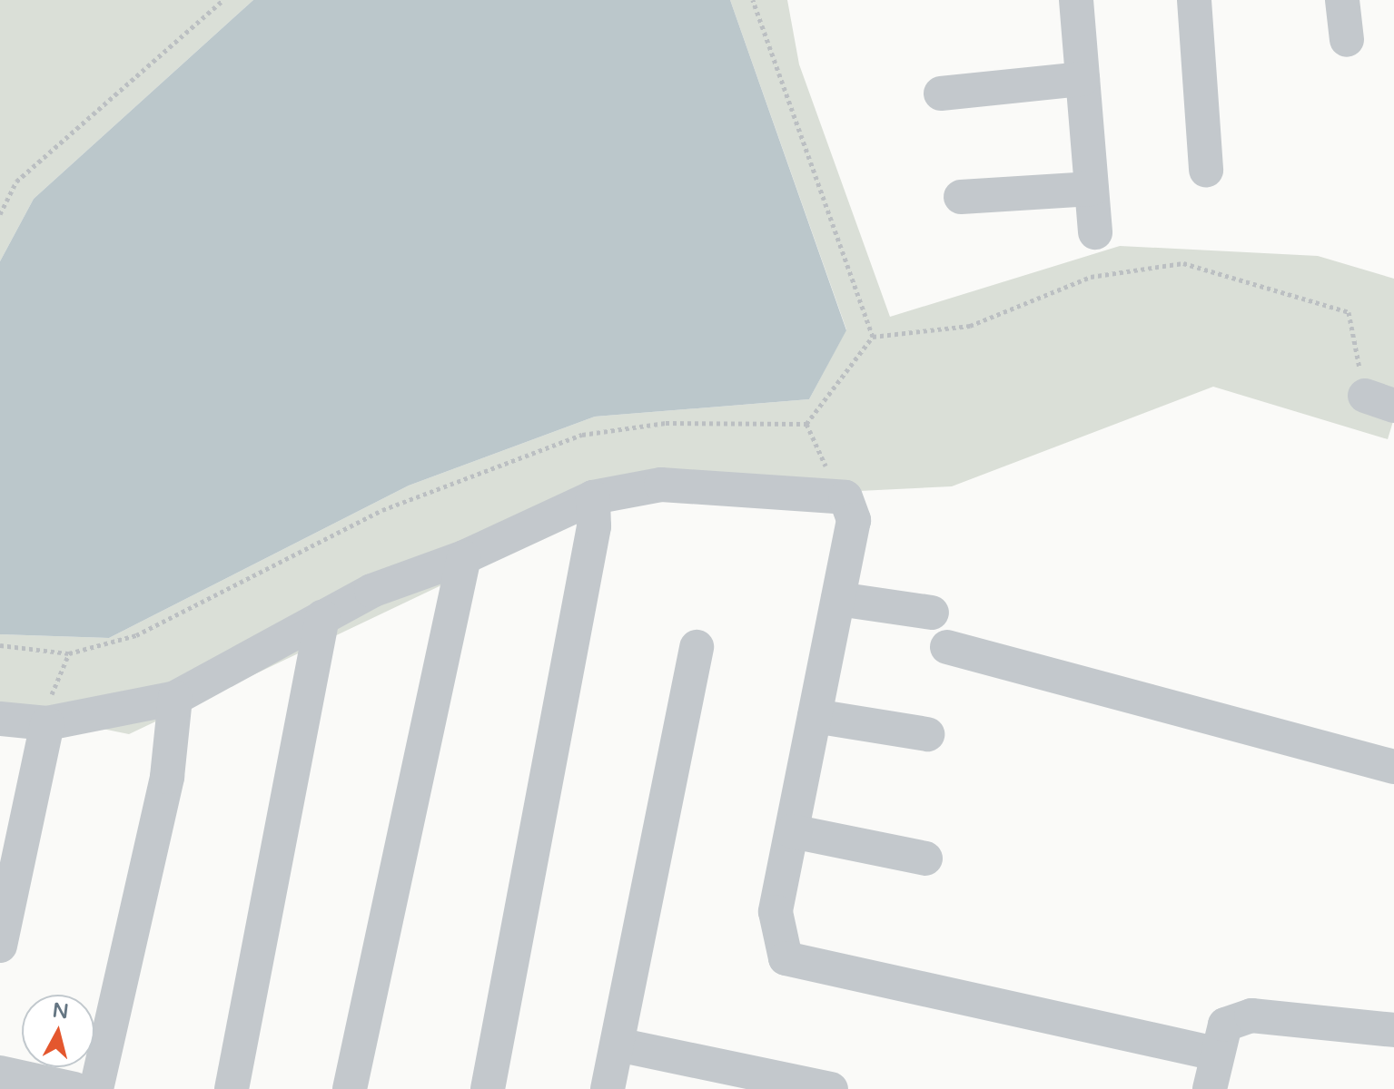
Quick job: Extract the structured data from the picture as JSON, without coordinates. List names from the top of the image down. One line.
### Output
{"north":"top"}
